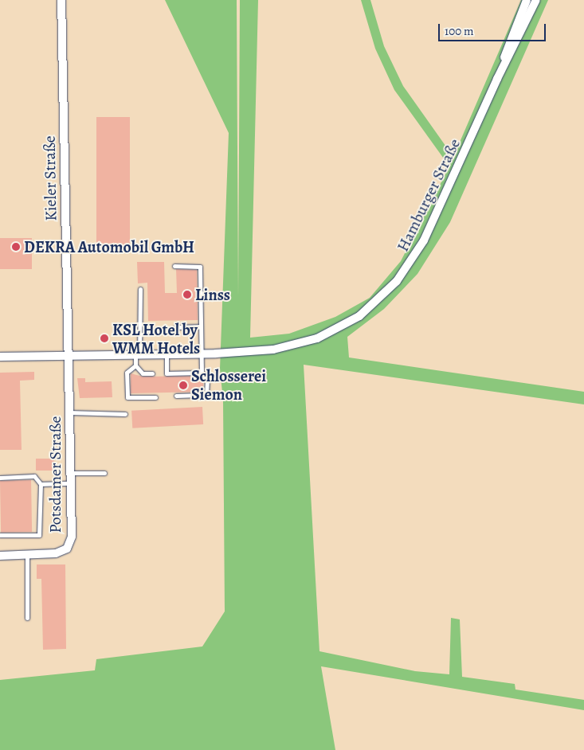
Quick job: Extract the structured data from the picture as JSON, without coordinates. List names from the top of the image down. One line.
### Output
{"streets":{"street":["Kieler Straße","Hamburger Straße","Potsdamer Straße"]},"crossings":[["Kieler Straße","Hamburger Straße"],["Kieler Straße","Potsdamer Straße"],["Hamburger Straße","Potsdamer Straße"]],"places":["DEKRA Automobil GmbH","Linss","KSL Hotel by WMM Hotels","Schlosserei Siemon"],"scale_bar":"100 m"}
